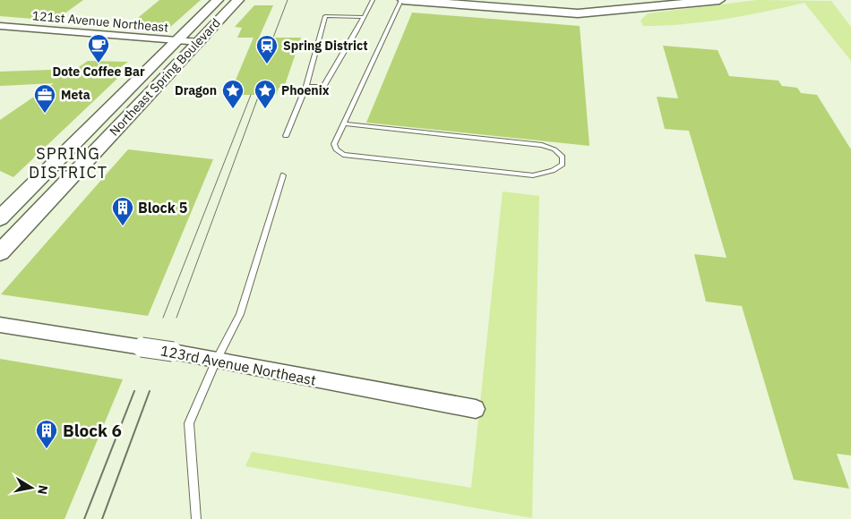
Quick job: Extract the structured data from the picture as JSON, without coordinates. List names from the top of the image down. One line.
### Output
{"streets":{"street":["121st Avenue Northeast","Northeast Spring Boulevard","123rd Avenue Northeast"]},"crossings":[["121st Avenue Northeast","Northeast Spring Boulevard"]],"districts":["SPRING DISTRICT"],"places":{"cafe":["Dote Coffee Bar"],"station":["Spring District"],"place":["Dragon","Phoenix"],"office":["Meta"],"building":["Block 5","Block 6"]},"north":"right"}
